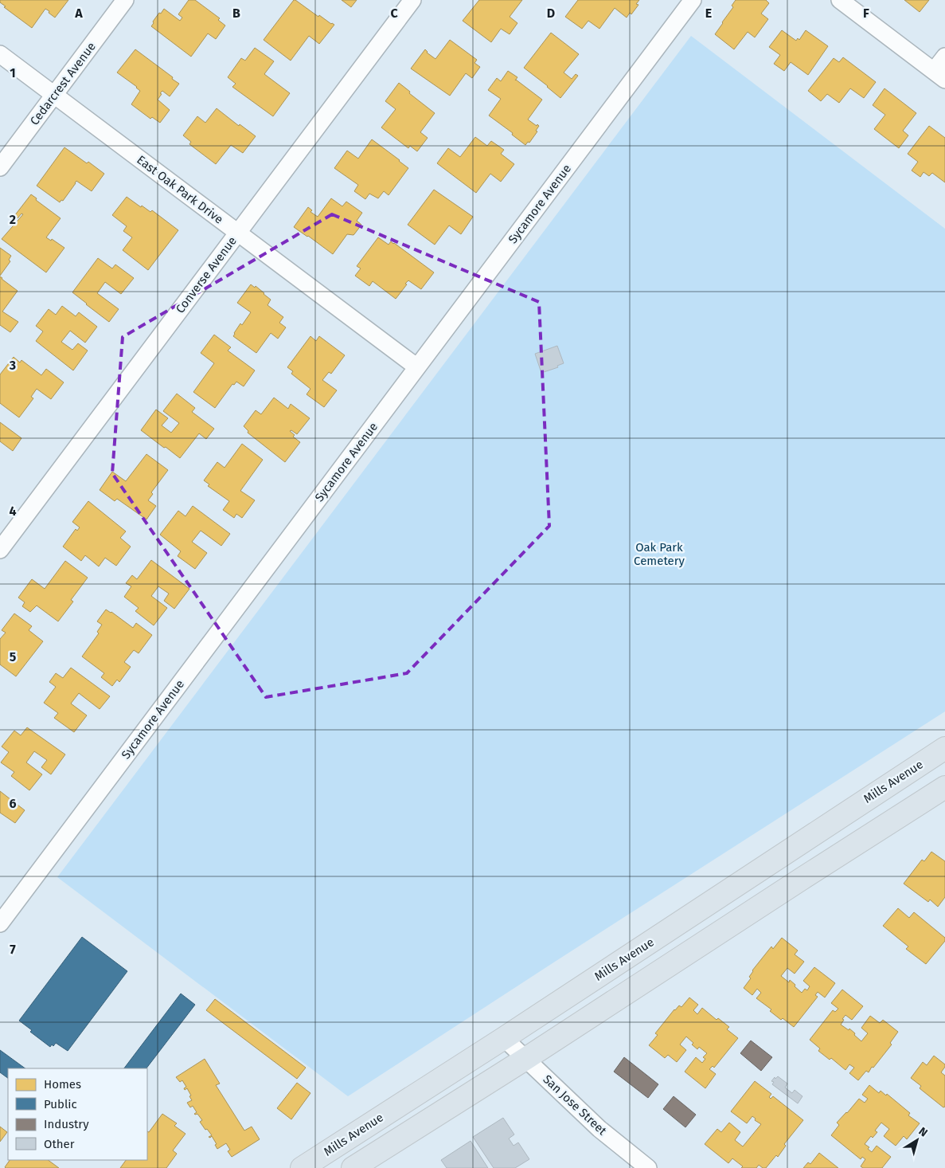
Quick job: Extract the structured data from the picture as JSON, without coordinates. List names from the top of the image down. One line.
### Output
{"streets":{"main road":["Mills Avenue"],"street":["Cedarcrest Avenue","East Oak Park Drive","Sycamore Avenue","Converse Avenue","San Jose Street"]},"crossings":[["Cedarcrest Avenue","East Oak Park Drive"],["East Oak Park Drive","Sycamore Avenue"],["East Oak Park Drive","Converse Avenue"],["Mills Avenue","San Jose Street"]],"parks":["Oak Park Cemetery"],"legend":["Homes","Public","Industry","Other"],"north":"top right","grid":{"columns":["A","B","C","D","E","F"],"rows":["1","2","3","4","5","6","7"]}}
